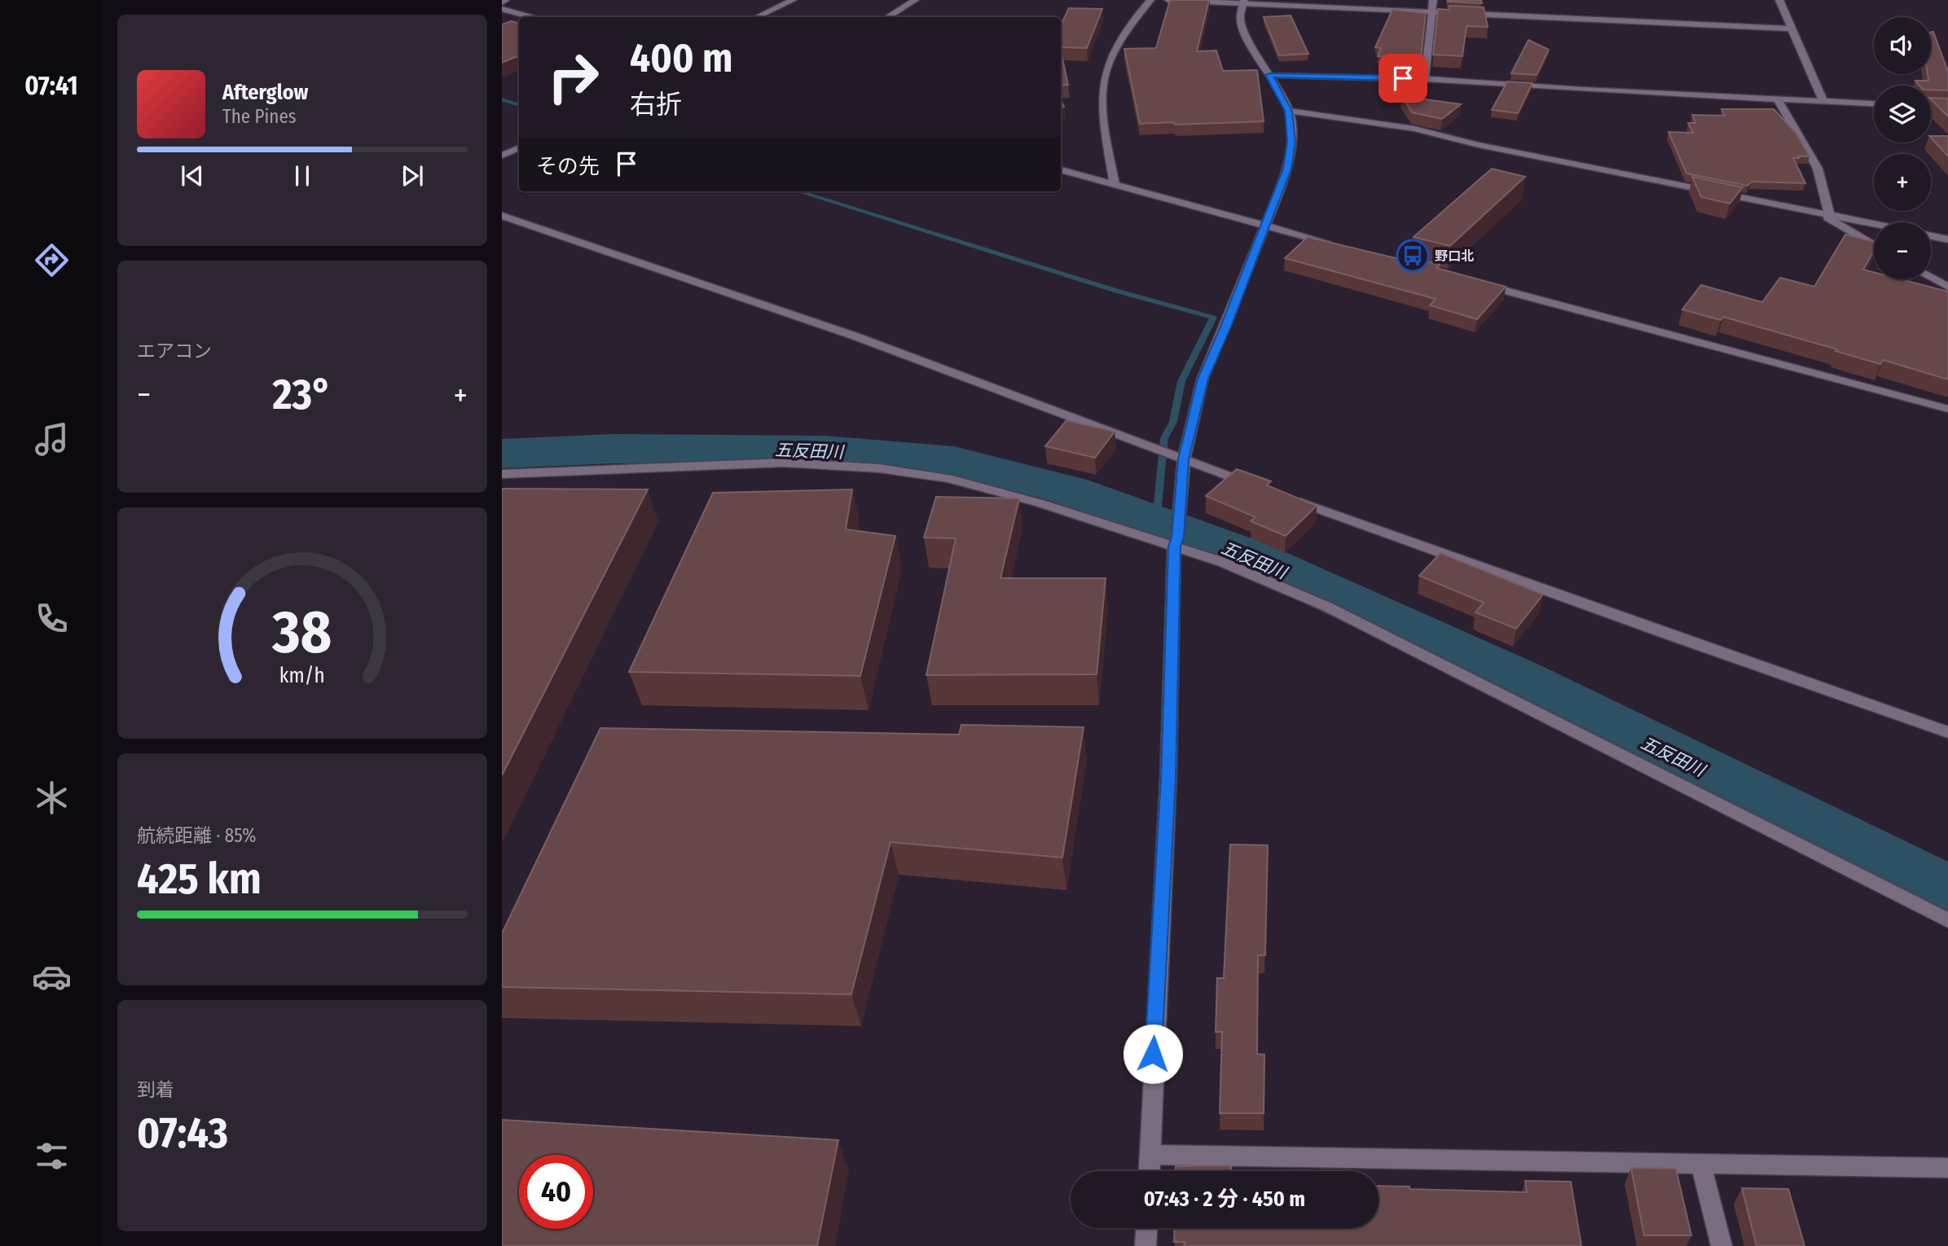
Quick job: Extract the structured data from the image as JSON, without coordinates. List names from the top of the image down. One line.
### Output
{"water":["五反田川"],"places":{"bus stop":["野口北"]},"page":{"tabs":"07:41","map_buttons":["+","−"],"turn":["400 m","右折"],"song":["Afterglow","The Pines"],"then":"その先","tile":["エアコン",["航続距離 · 85%","425 km"],["到着","07:43"]],"heat":["−","23°","+"],"limit":"40","trip":"07:43 · 2 分 · 450 m","gauge":["38","km/h"]}}
